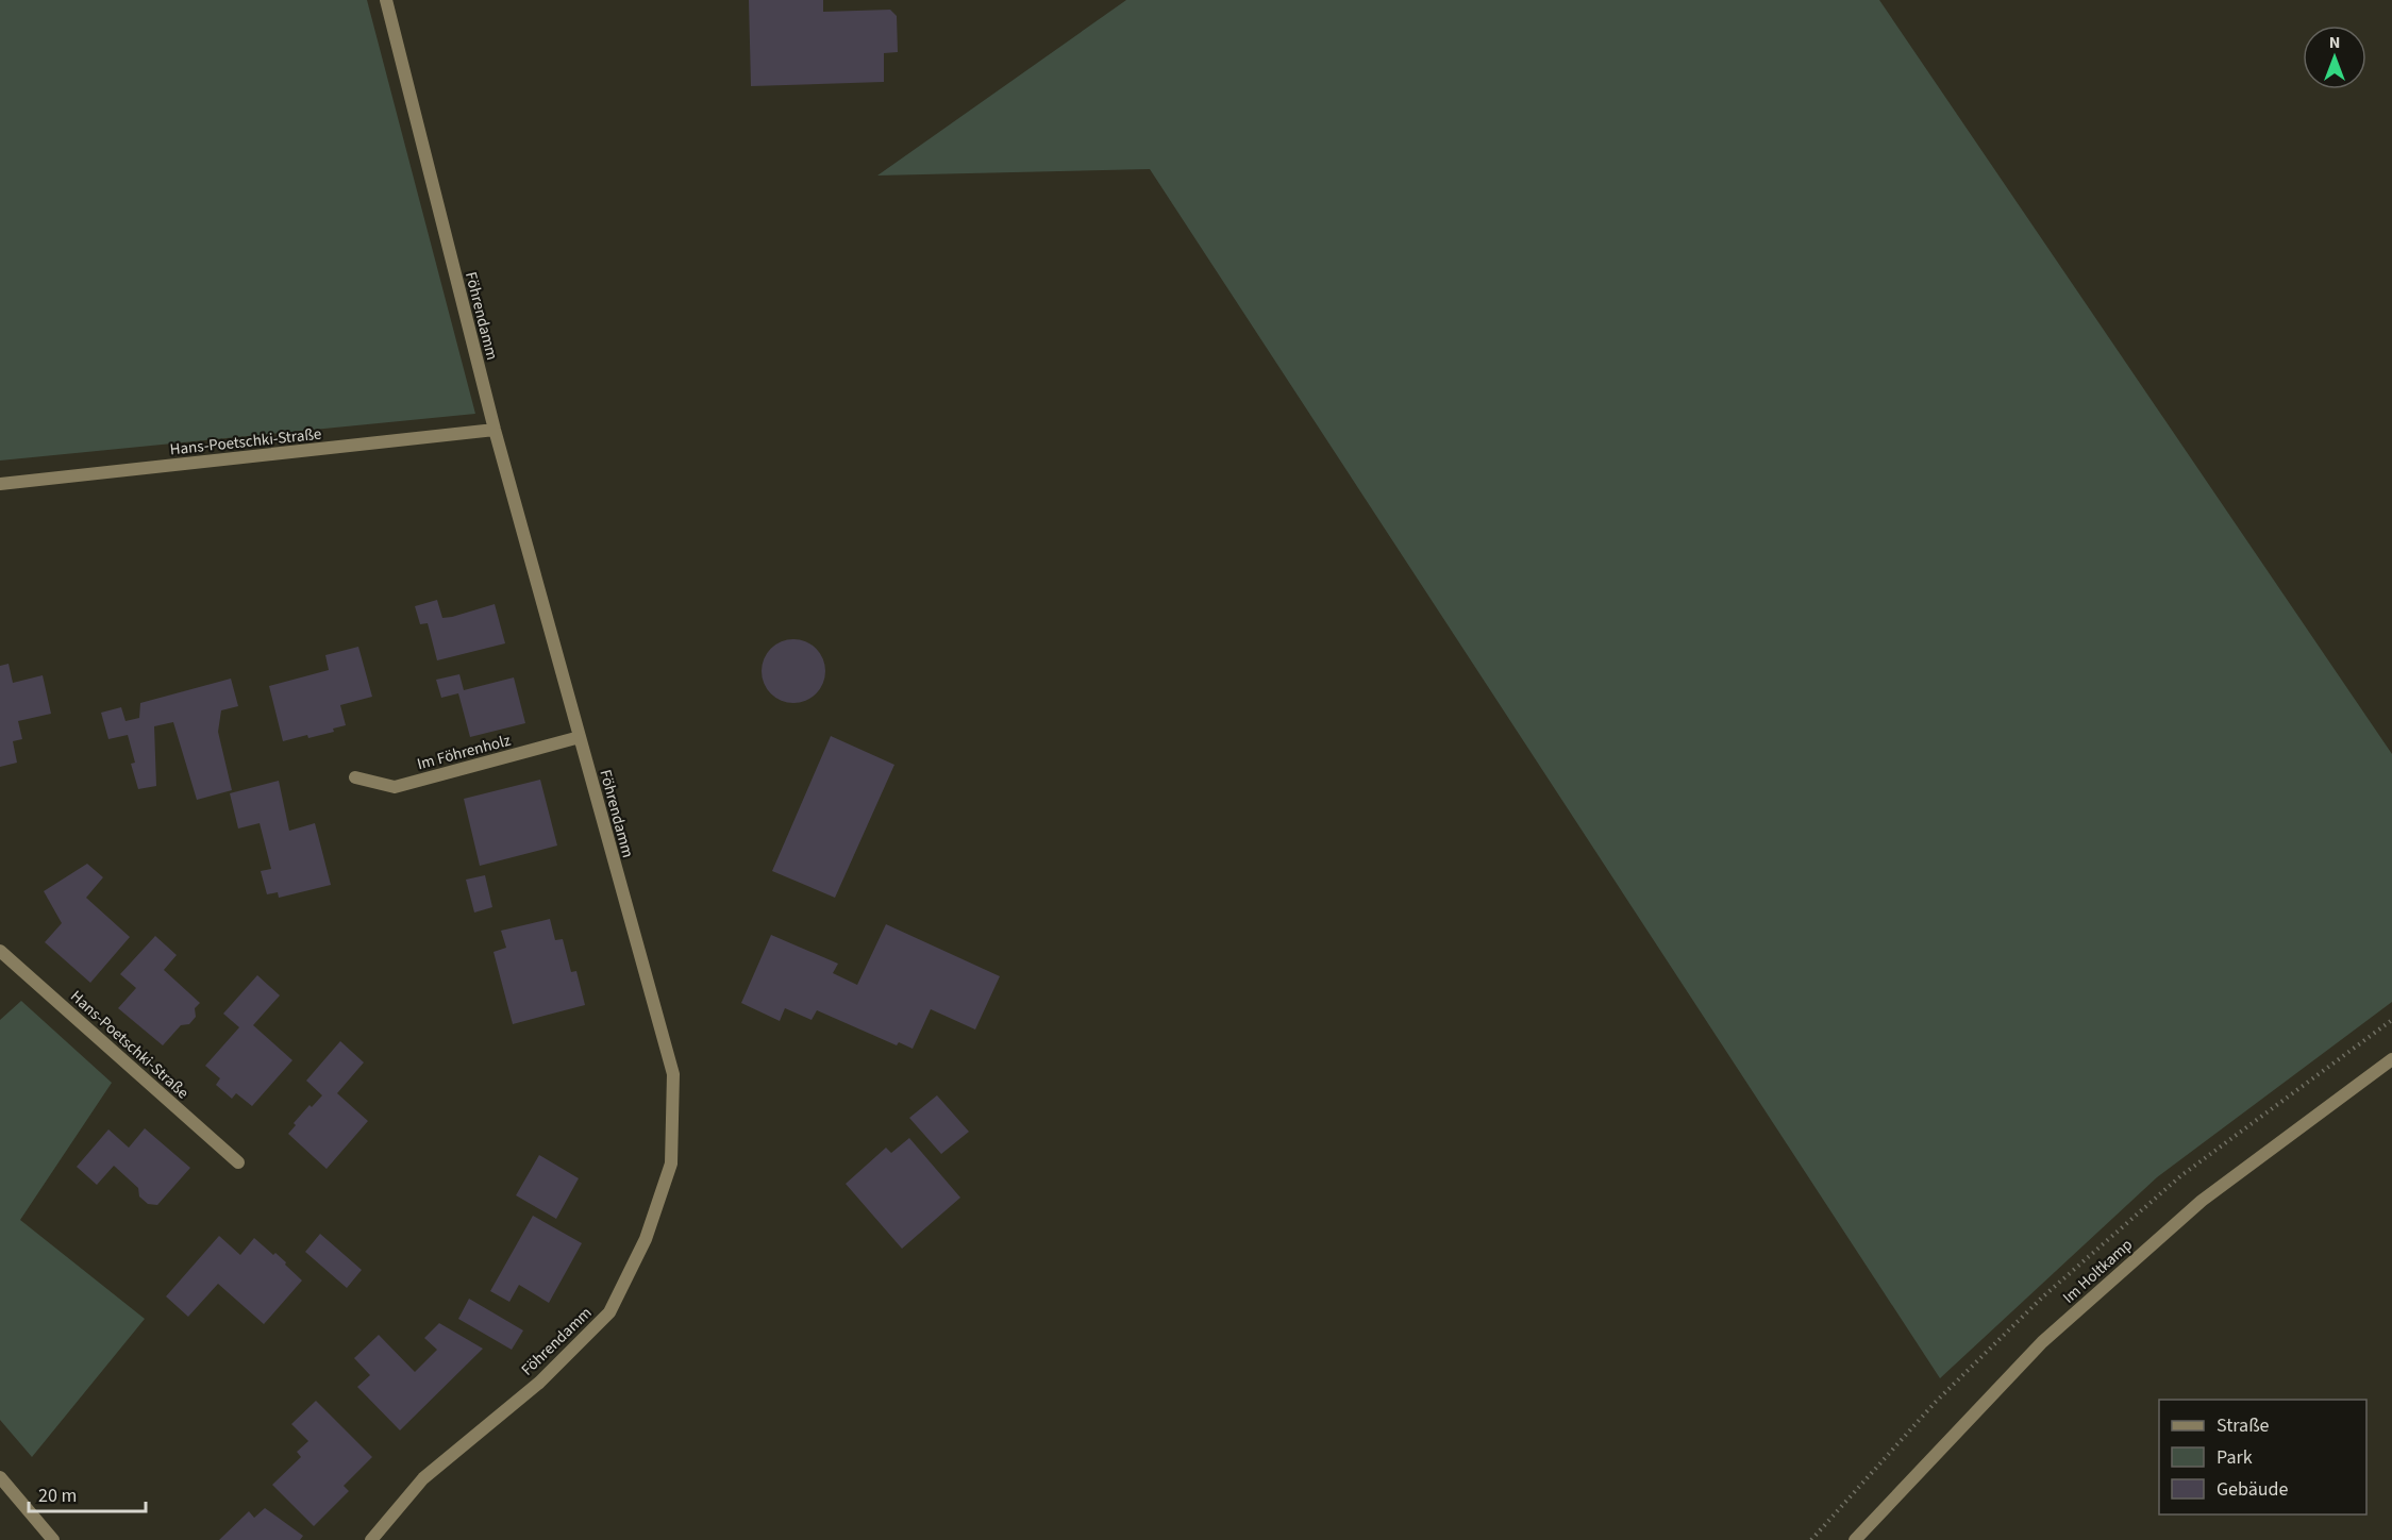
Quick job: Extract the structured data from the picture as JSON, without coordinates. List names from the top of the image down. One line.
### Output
{"streets":{"street":["Föhrendamm","Hans-Poetschki-Straße","Im Föhrenholz","Im Holtkamp"]},"crossings":[["Föhrendamm","Hans-Poetschki-Straße"],["Föhrendamm","Im Föhrenholz"]],"legend":["Straße","Park","Gebäude"],"scale_bar":"20 m","north":"top"}
